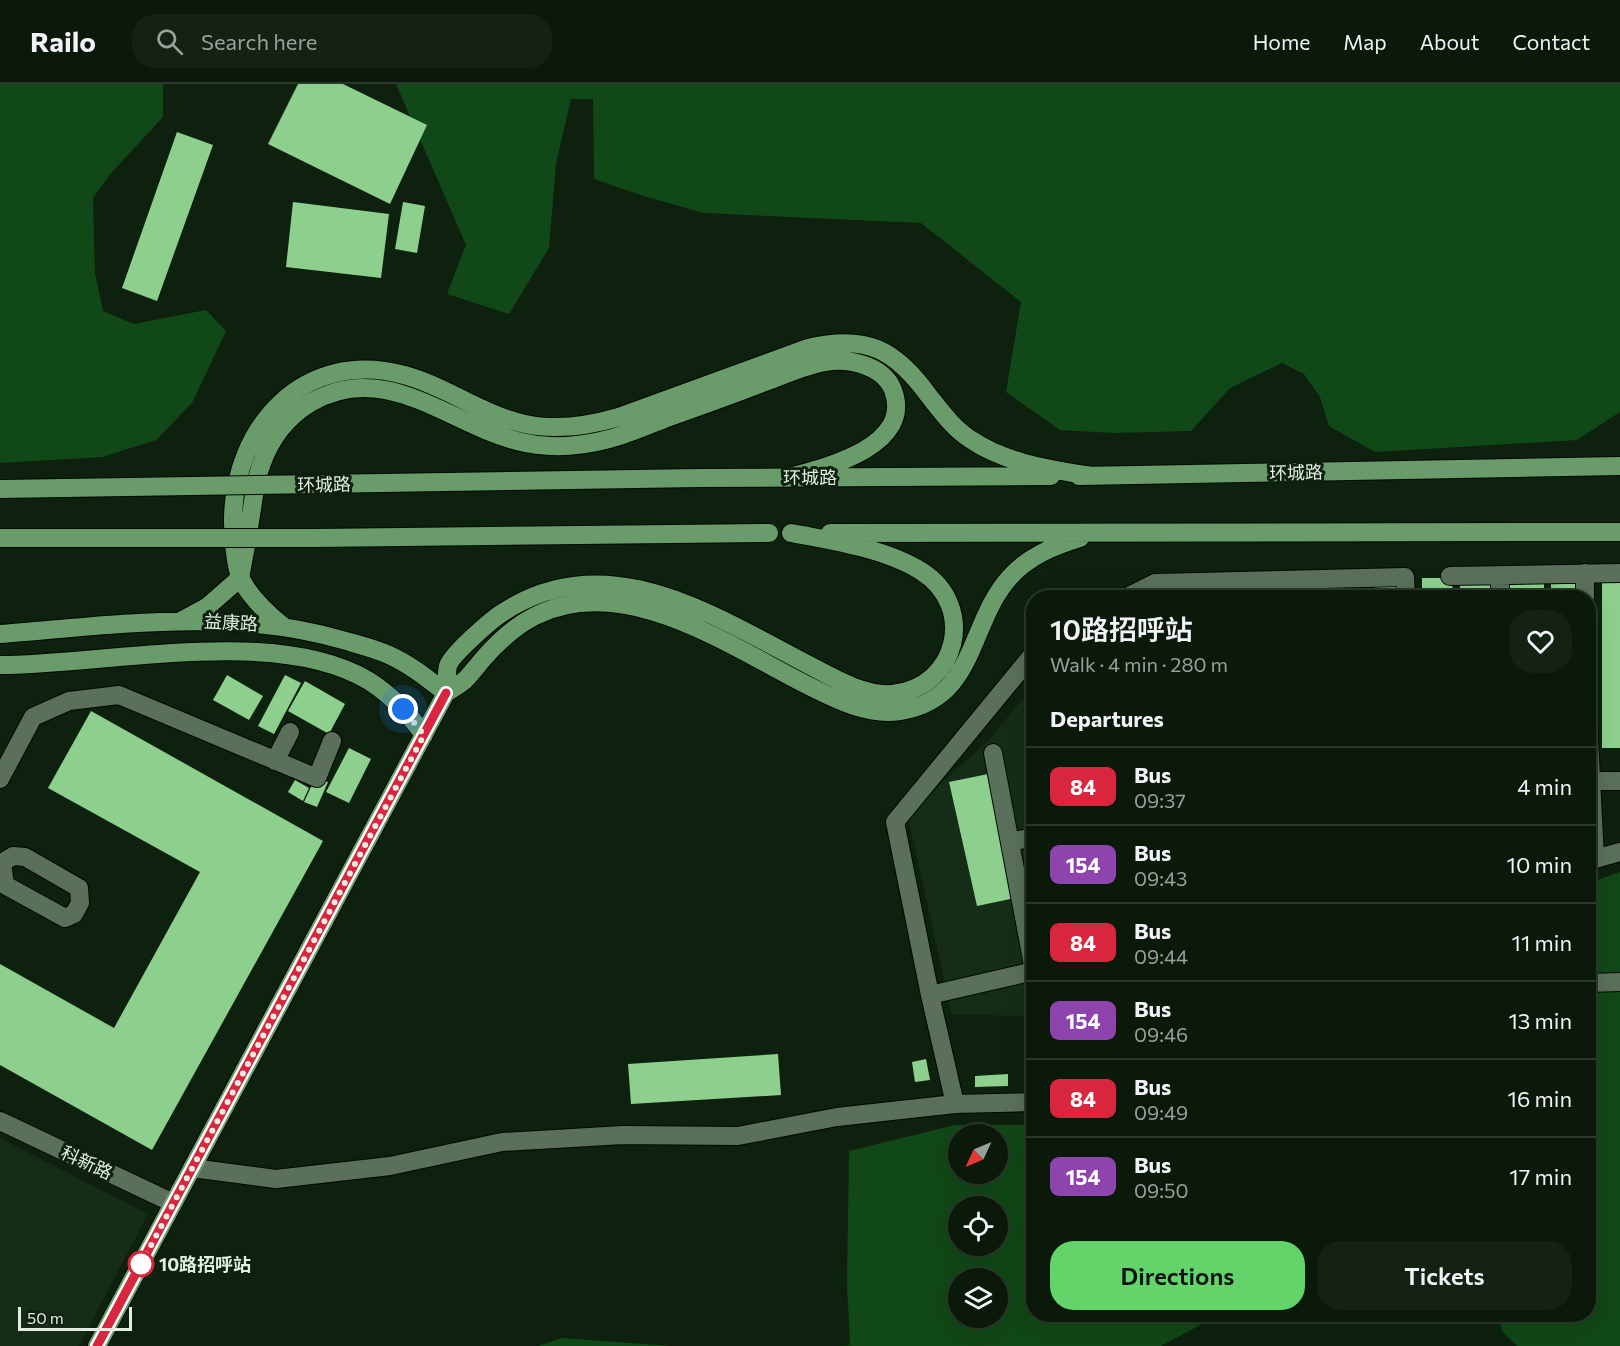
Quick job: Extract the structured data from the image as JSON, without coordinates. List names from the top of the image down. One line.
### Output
{"streets":{"main road":["环城路","益康路"],"street":["科新路"]},"places":["10路招呼站"],"lines":["bus line 84"],"scale_bar":"50 m","north":"bottom left","page":{"header":"Railo","search":"Search here","nav":["Home","Map","About","Contact"],"heading":[["10路招呼站","Walk · 4 min · 280 m"],"Departures"],"list":[{"mark":"84","name":"Bus","note":"09:37","value":"4 min"},{"mark":"154","name":"Bus","note":"09:43","value":"10 min"},{"mark":"84","name":"Bus","note":"09:44","value":"11 min"},{"mark":"154","name":"Bus","note":"09:46","value":"13 min"},{"mark":"84","name":"Bus","note":"09:49","value":"16 min"},{"mark":"154","name":"Bus","note":"09:50","value":"17 min"}],"buttons":["Directions","Tickets"],"scale":"50 m"}}
